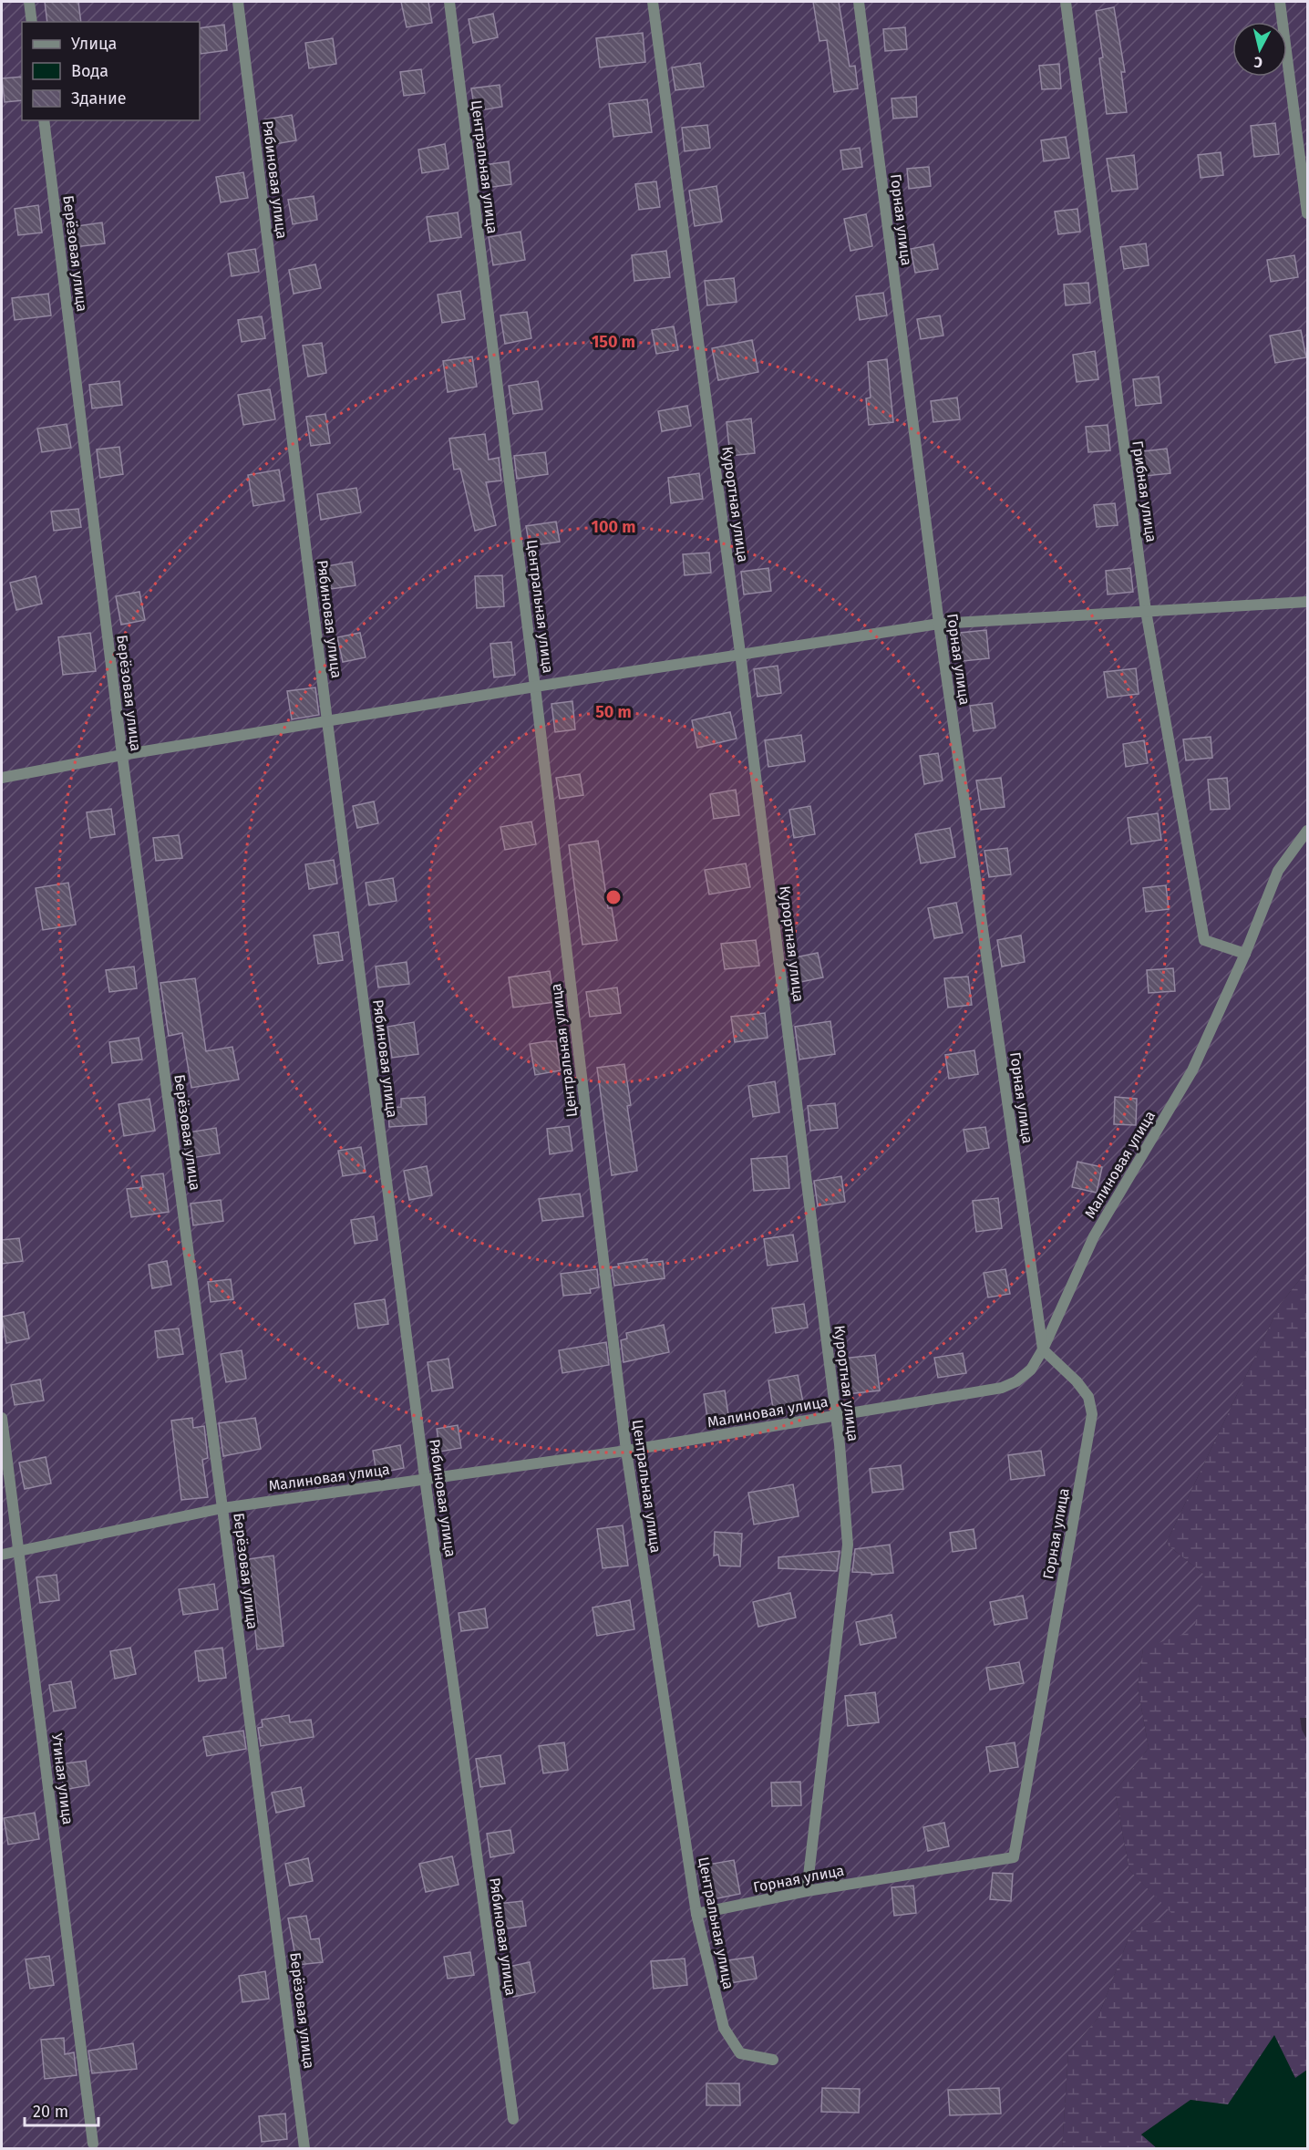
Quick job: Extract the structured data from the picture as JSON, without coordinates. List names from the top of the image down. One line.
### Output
{"streets":{"street":["Центральная улица","Рябиновая улица","Горная улица","Берёзовая улица","Грибная улица","Курортная улица","Малиновая улица","Утиная улица"]},"crossings":[["Центральная улица","Горная улица"],["Центральная улица","Малиновая улица"],["Рябиновая улица","Малиновая улица"],["Горная улица","Курортная улица"],["Горная улица","Малиновая улица"],["Берёзовая улица","Малиновая улица"],["Грибная улица","Малиновая улица"],["Курортная улица","Малиновая улица"],["Малиновая улица","Утиная улица"]],"legend":["Улица","Вода","Здание"],"scale_bar":"20 m","north":"bottom","rings":["150 m","100 m","50 m"]}
